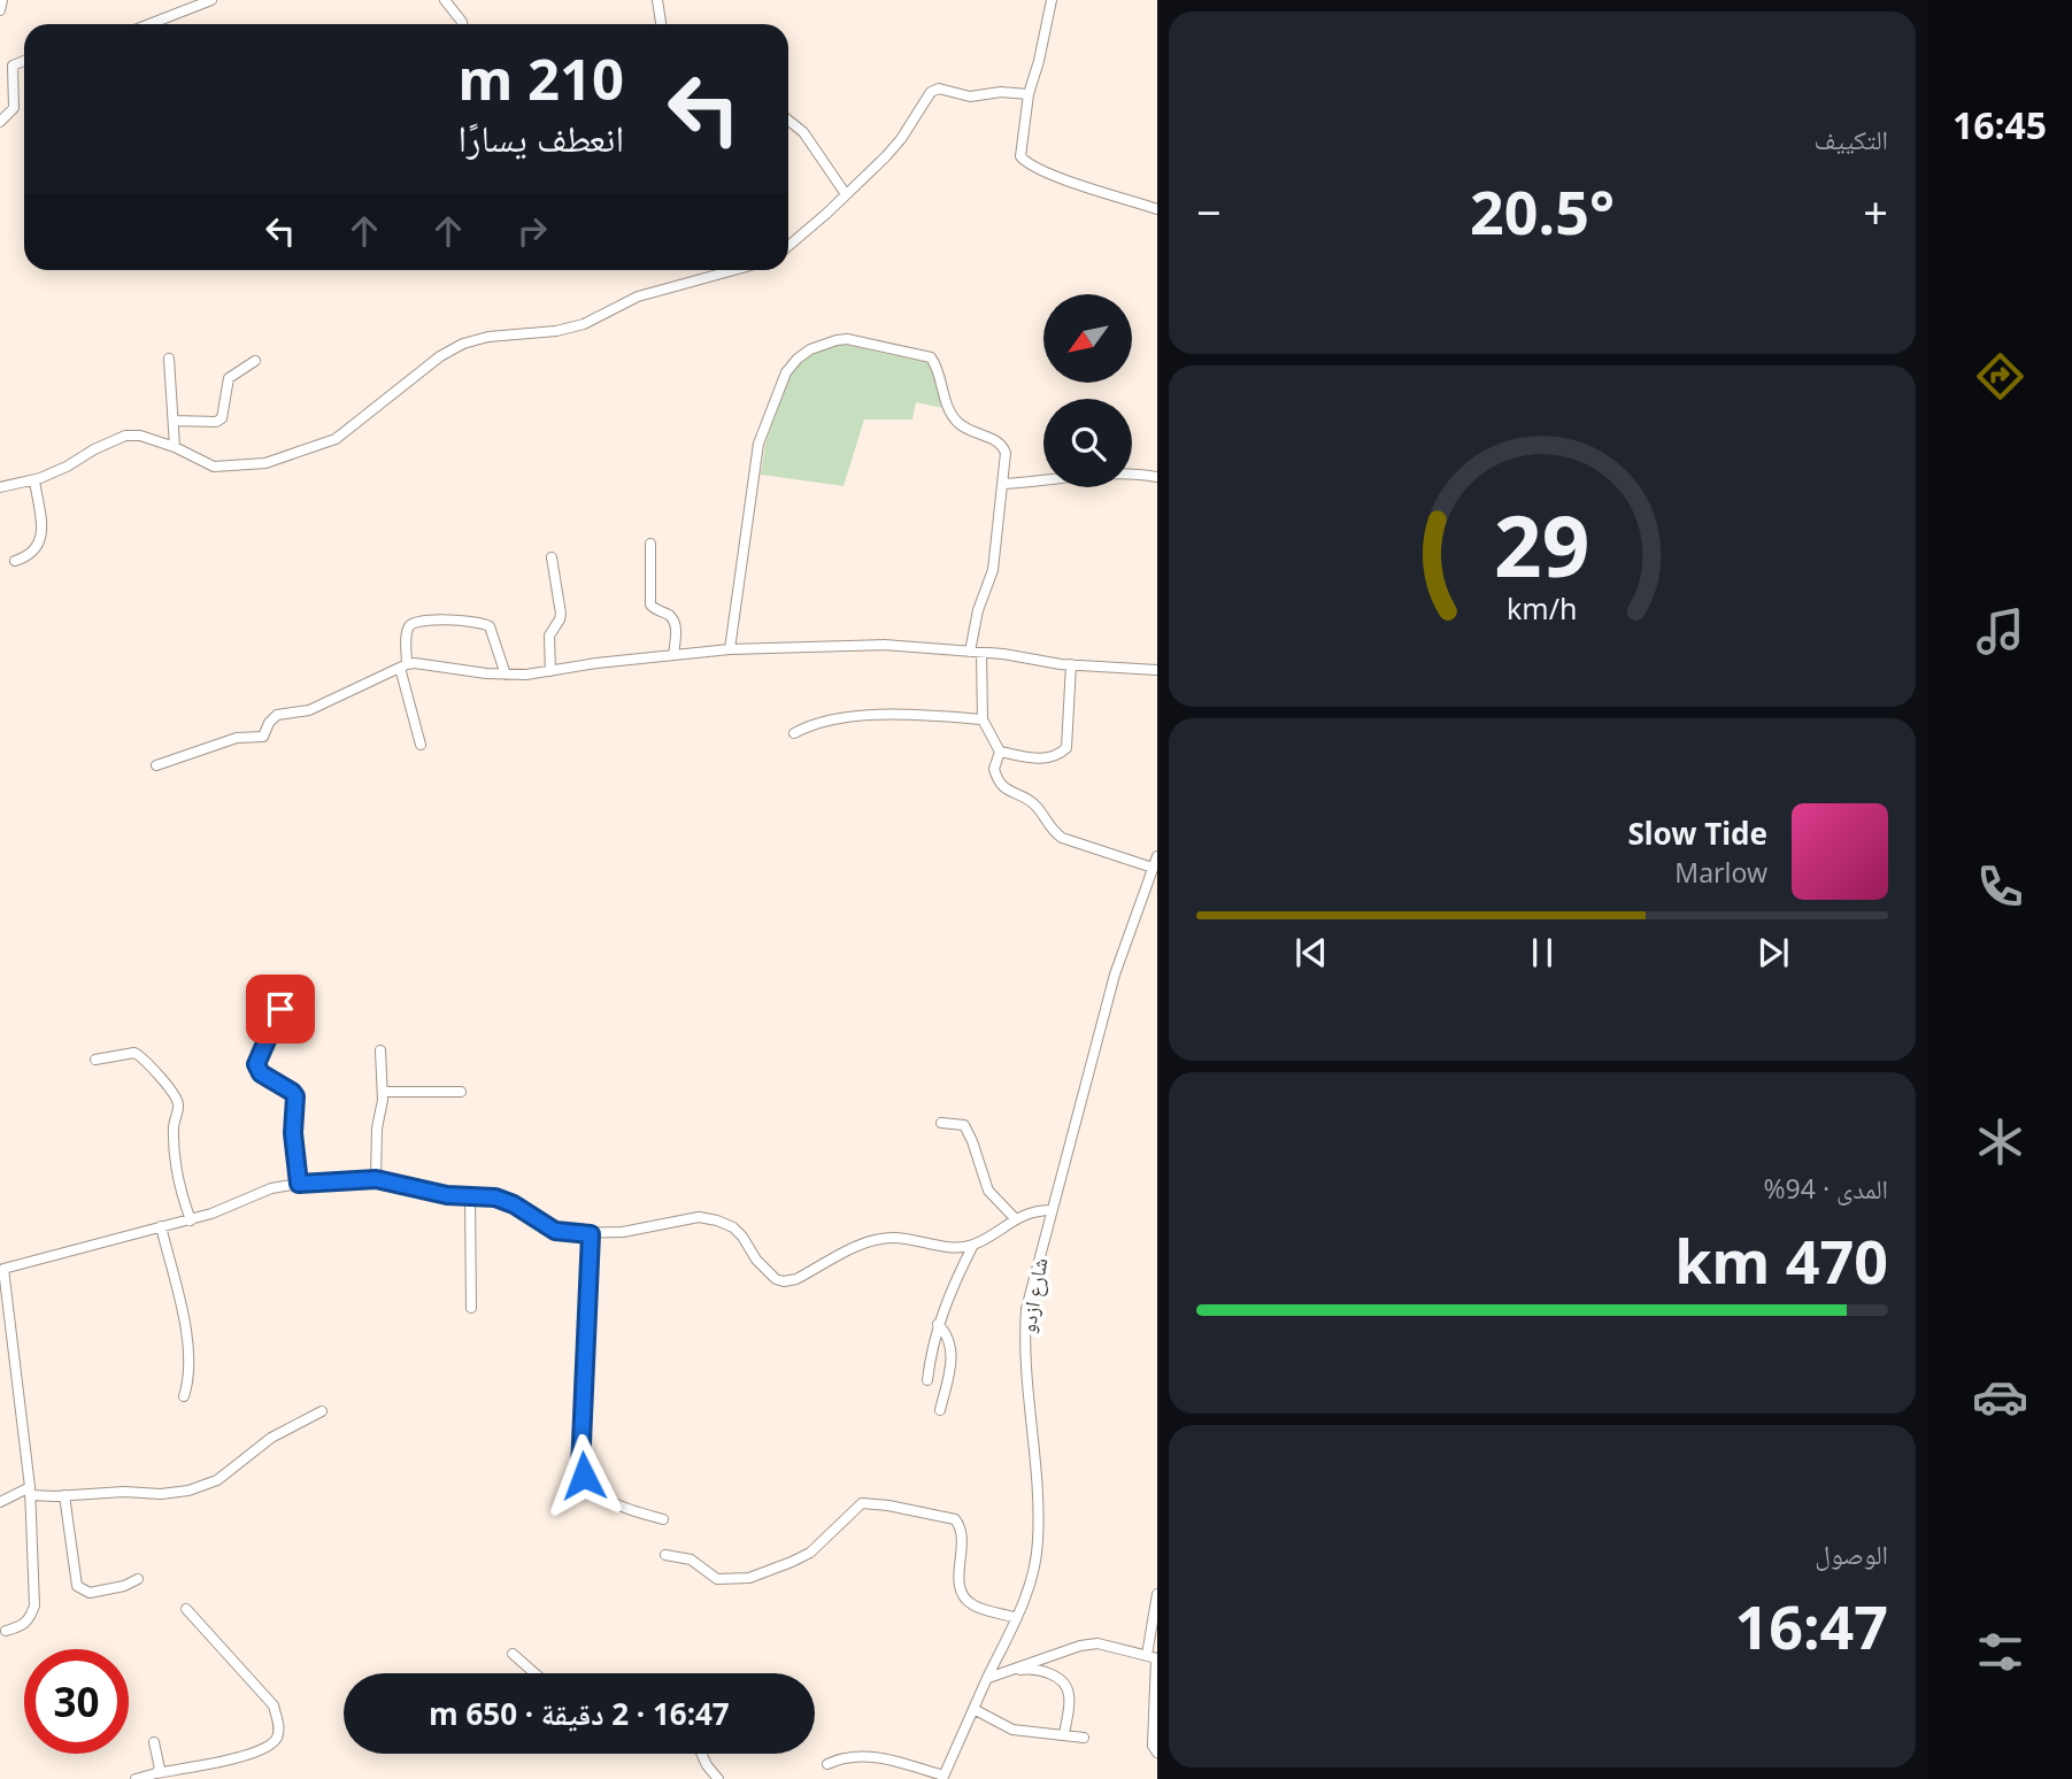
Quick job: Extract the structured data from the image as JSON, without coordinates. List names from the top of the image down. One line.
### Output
{"streets":{"street":["شارع ازدو"]},"north":"bottom left","page":{"tabs":"16:45","tile":["التكييف",["المدى · 94%","470 km"],["الوصول","16:47"]],"turn":["210 m","انعطف يسارًا"],"heat":["−","20.5°","+"],"song":["Slow Tide","Marlow"],"limit":"30","trip":"16:47 · 2 دقيقة · 650 m","gauge":["29","km/h"]}}
